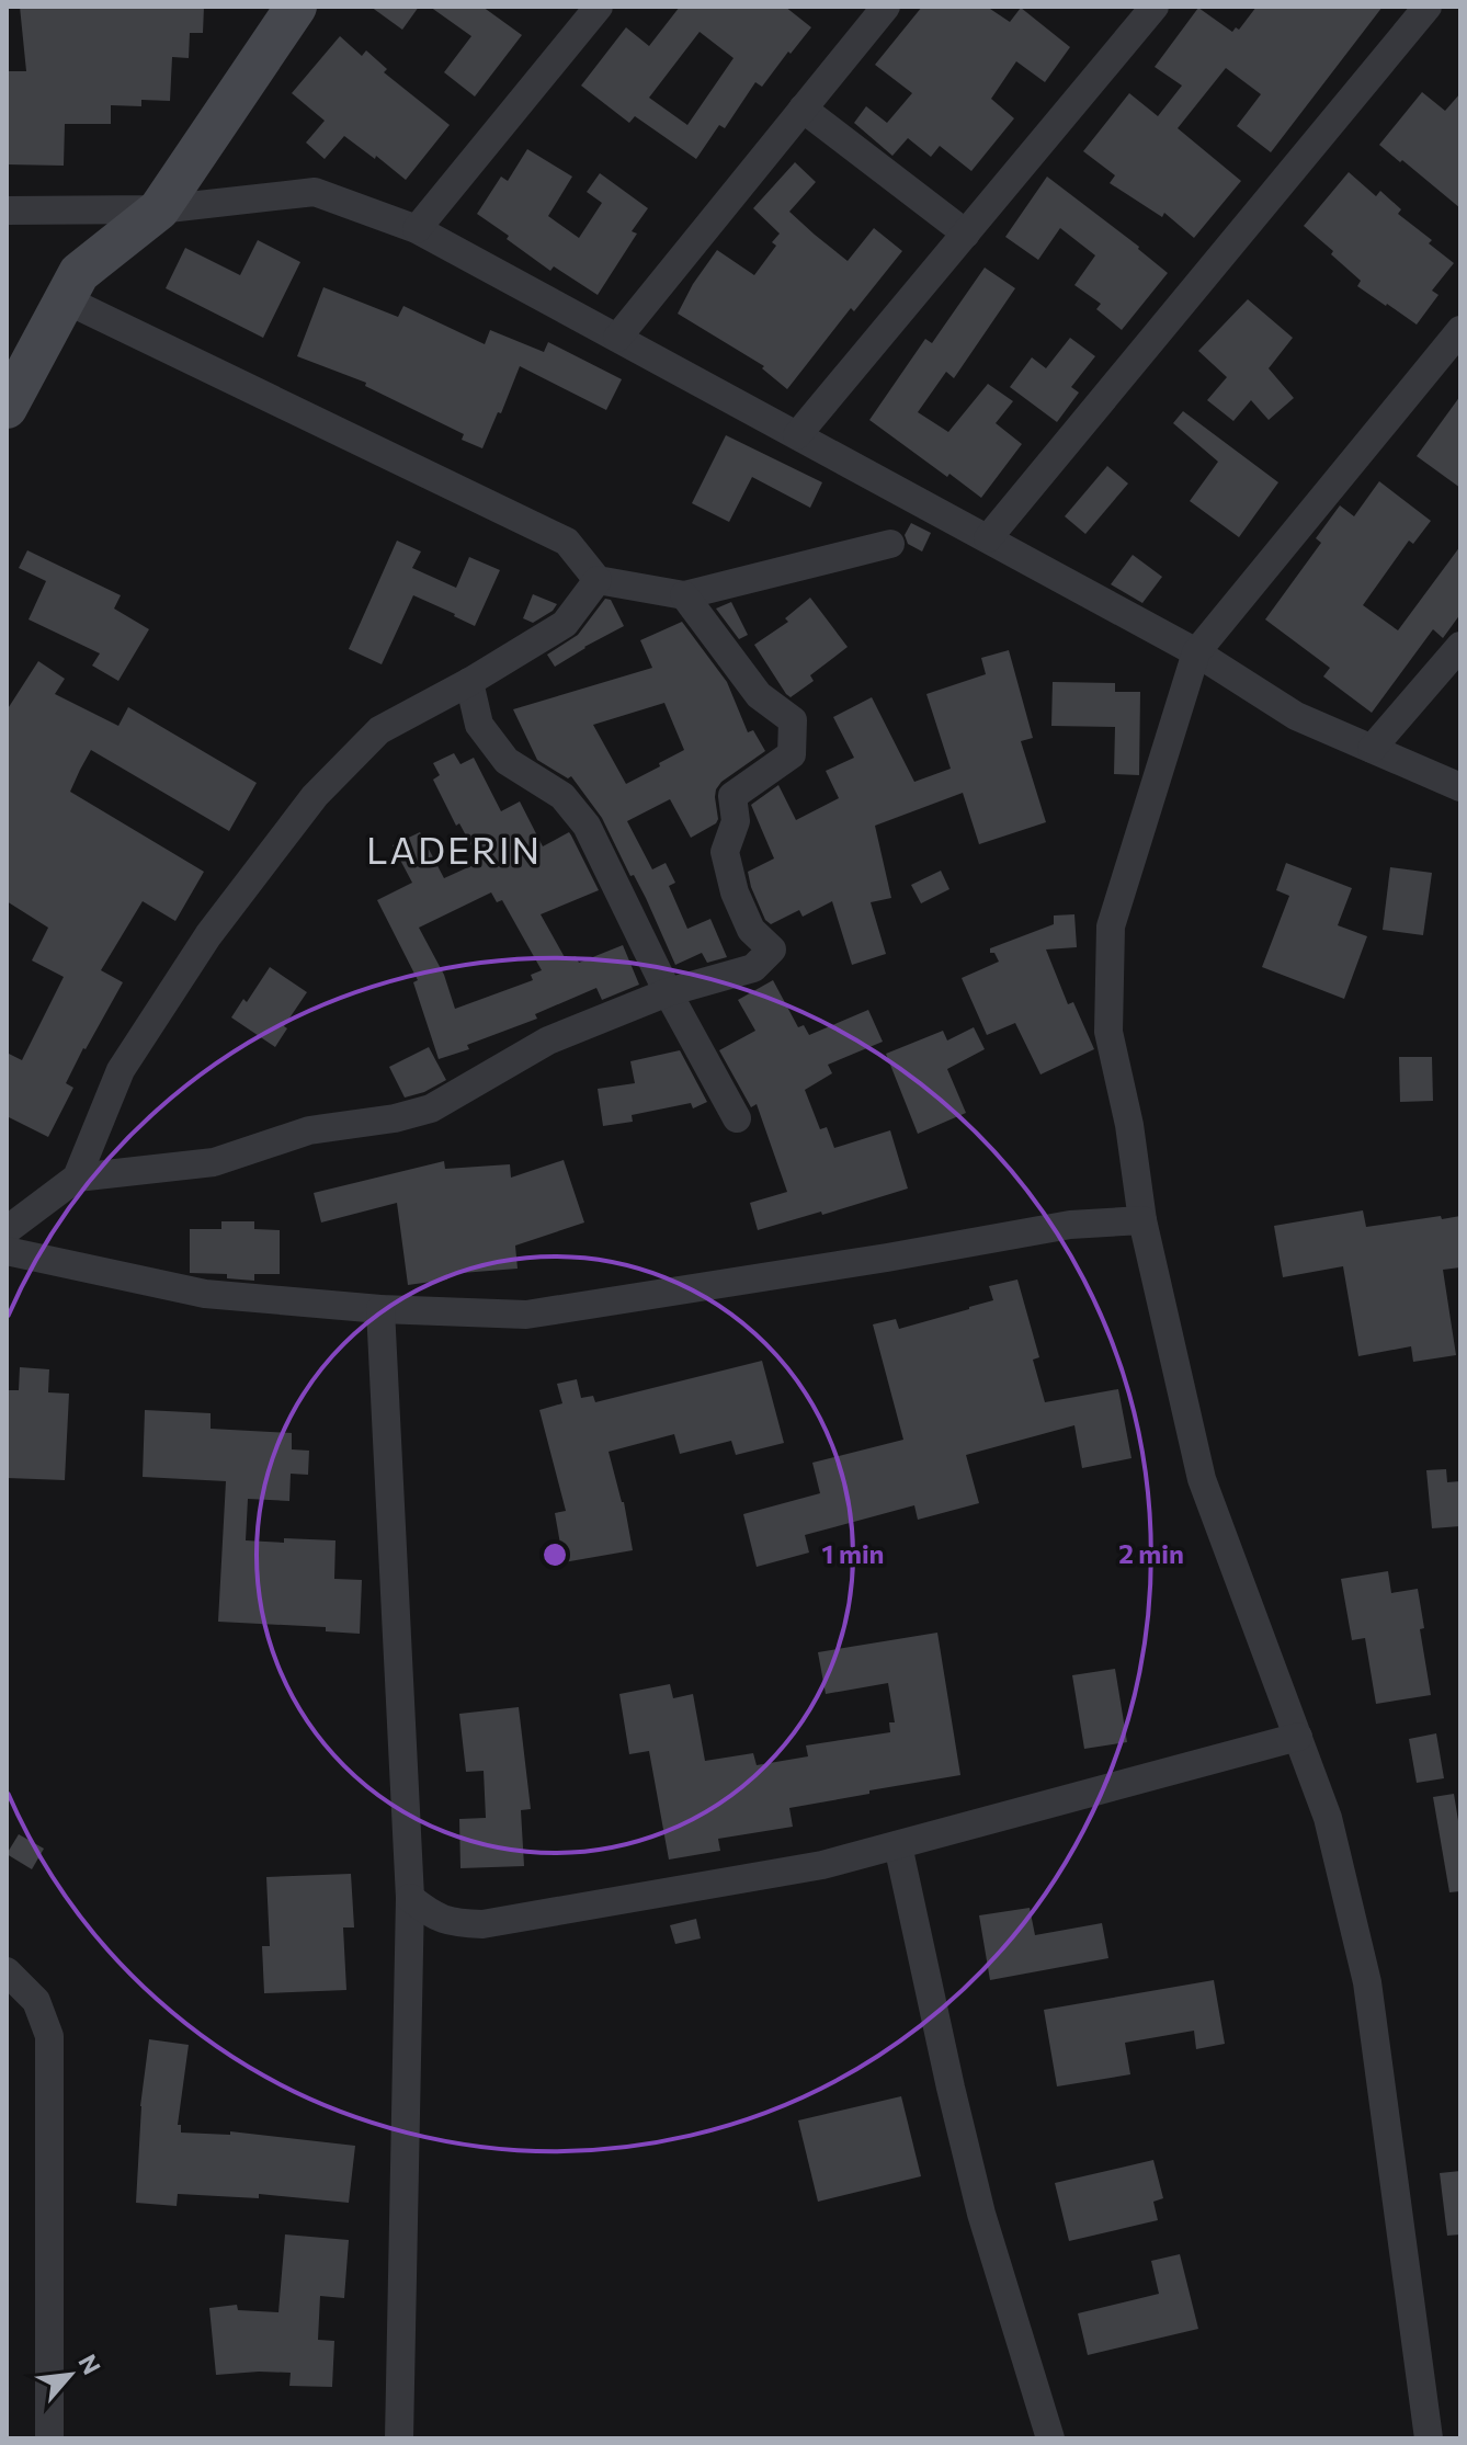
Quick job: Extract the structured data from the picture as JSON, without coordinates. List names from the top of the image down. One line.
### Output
{"districts":["LADERIN"],"north":"top right","rings":["1 min","2 min"]}
